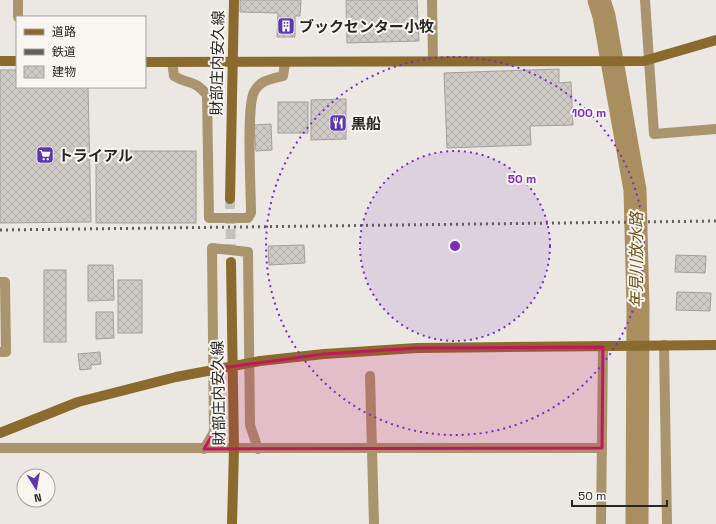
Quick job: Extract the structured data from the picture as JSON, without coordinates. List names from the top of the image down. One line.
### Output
{"streets":{"street":["財部庄内安久線"]},"water":["年見川放水路"],"places":{"building":["ブックセンター小牧"],"restaurant":["黒船"],"supermarket":["トライアル"]},"legend":["道路","鉄道","建物"],"scale_bar":"50 m","north":"bottom","rings":["100 m","50 m"]}
